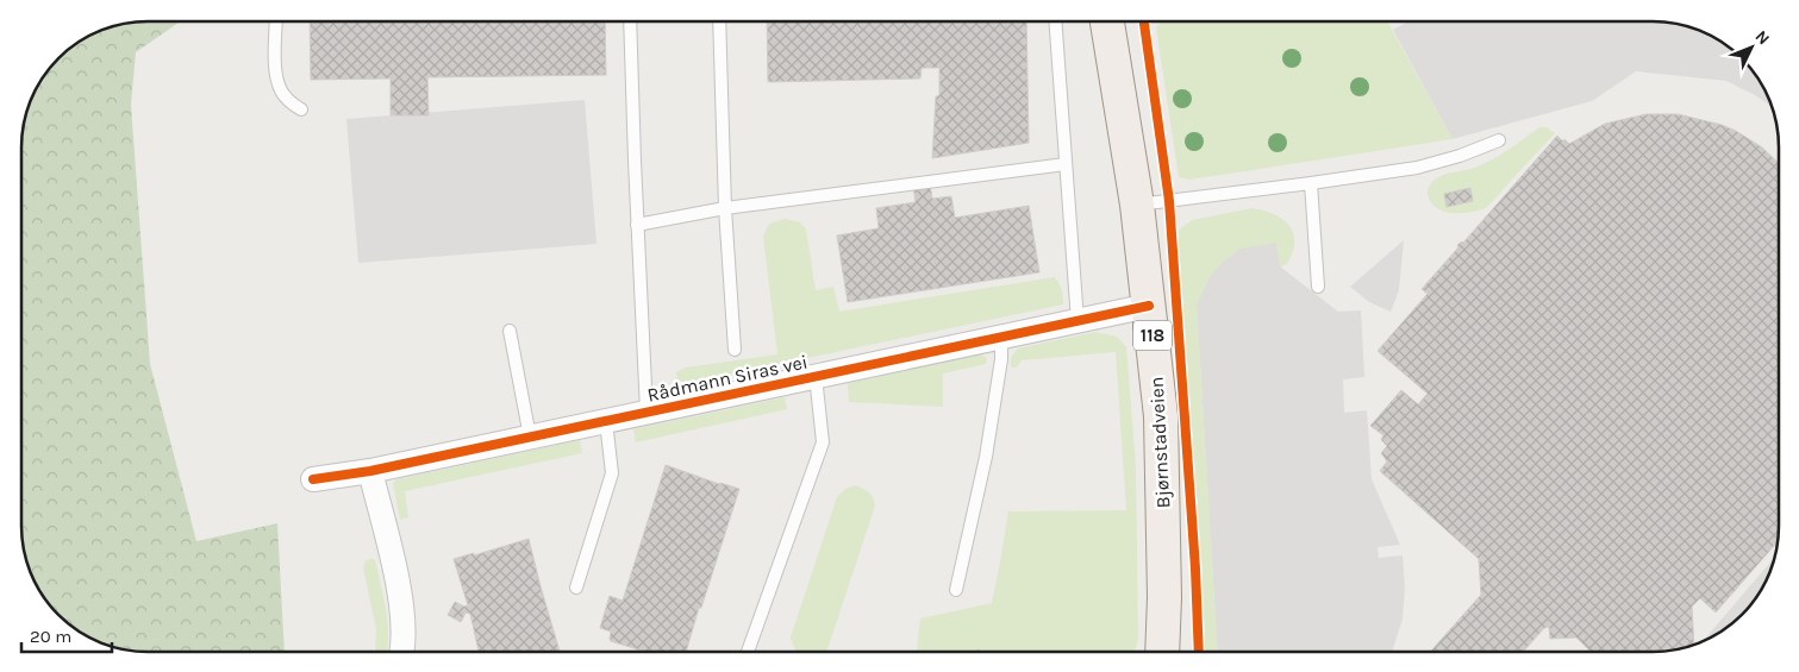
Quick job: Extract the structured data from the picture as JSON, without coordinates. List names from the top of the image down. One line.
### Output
{"streets":{"main road":["118","Bjørnstadveien"],"street":["Rådmann Siras vei"]},"crossings":[["Rådmann Siras vei","Bjørnstadveien"]],"scale_bar":"20 m","north":"top right"}
